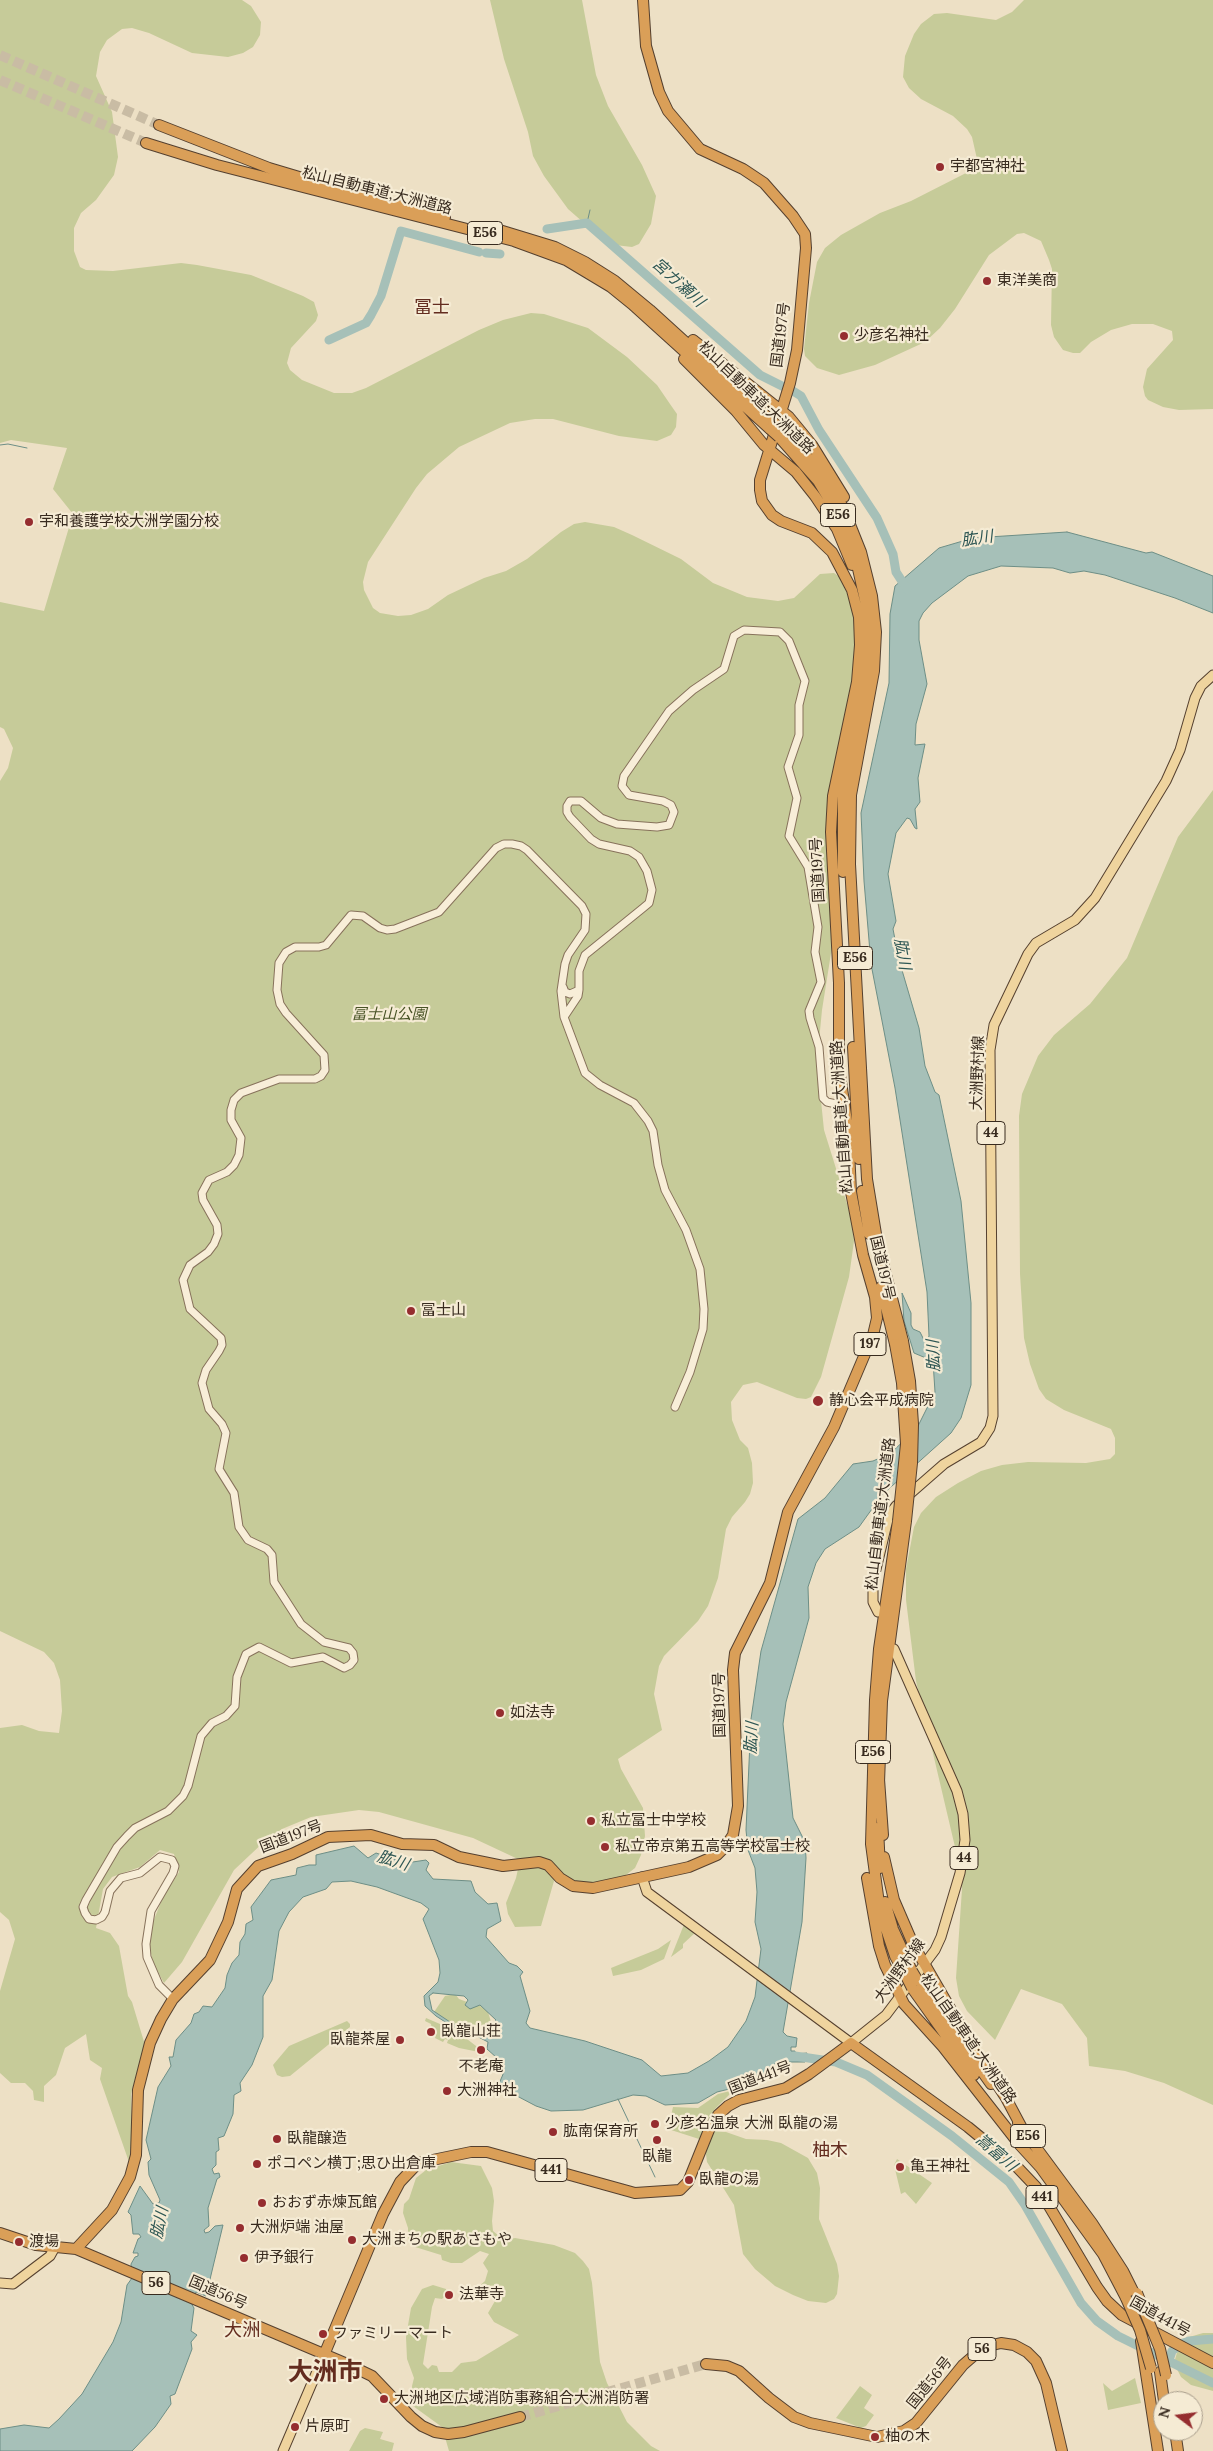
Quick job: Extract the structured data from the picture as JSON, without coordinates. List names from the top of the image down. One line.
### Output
{"streets":{"highway":["松山自動車道;大洲道路","E56","国道197号","197","国道441号","441","56","国道56号"],"main road":["大洲野村線","44"]},"crossings":[["国道197号","国道56号"],["大洲野村線","国道441号"],["国道441号","国道56号"]],"districts":["冨士","柚木","大洲","大洲市"],"water":["宮ガ瀬川","肱川","嵩富川"],"parks":["冨士山公園"],"places":["宇都宮神社","東洋美商","少彦名神社","宇和養護学校大洲学園分校","冨士山","静心会平成病院","如法寺","私立冨士中学校","私立帝京第五高等学校冨士校","臥龍山荘","臥龍茶屋","不老庵","大洲神社","少彦名温泉 大洲 臥龍の湯","肱南保育所","臥龍醸造","臥龍","ポコペン横丁;思ひ出倉庫","亀王神社","臥龍の湯","おおず赤煉瓦館","大洲炉端 油屋","大洲まちの駅あさもや","渡場","伊予銀行","法華寺","ファミリーマート","大洲地区広域消防事務組合大洲消防署","片原町","柚の木"],"north":"left"}
